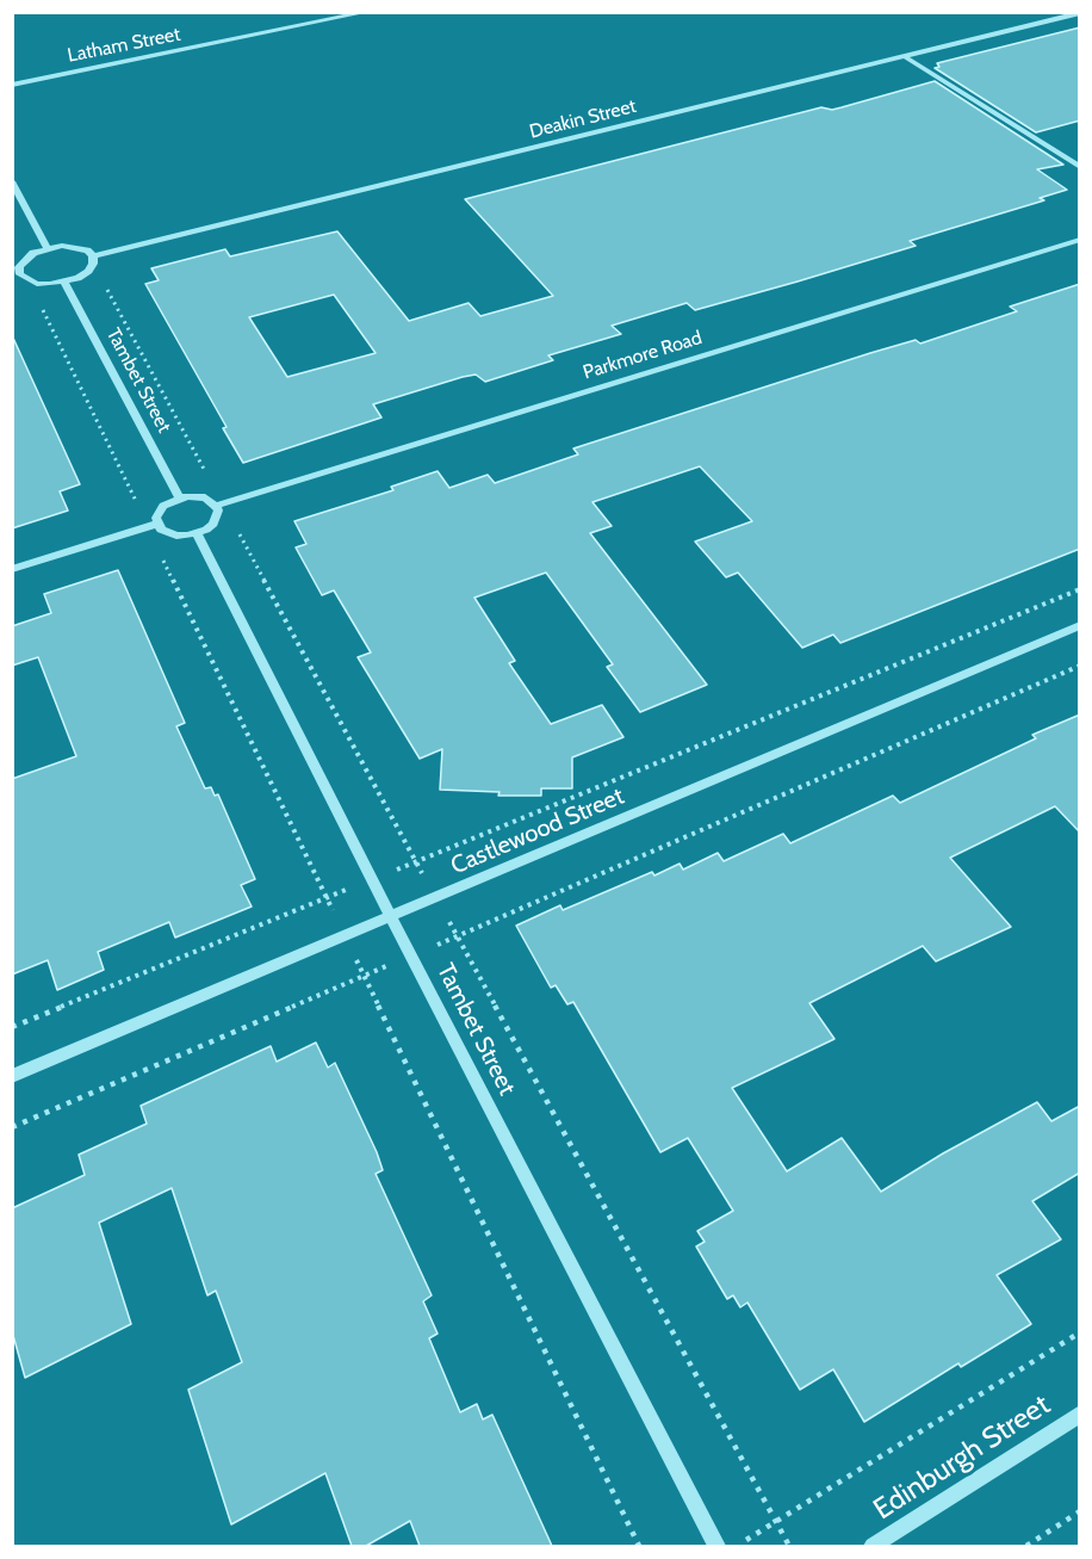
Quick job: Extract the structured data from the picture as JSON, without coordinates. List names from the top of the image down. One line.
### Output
{"streets":{"street":["Latham Street","Deakin Street","Parkmore Road","Tambet Street","Castlewood Street","Edinburgh Street"]},"crossings":[["Parkmore Road","Tambet Street"],["Tambet Street","Castlewood Street"]]}
